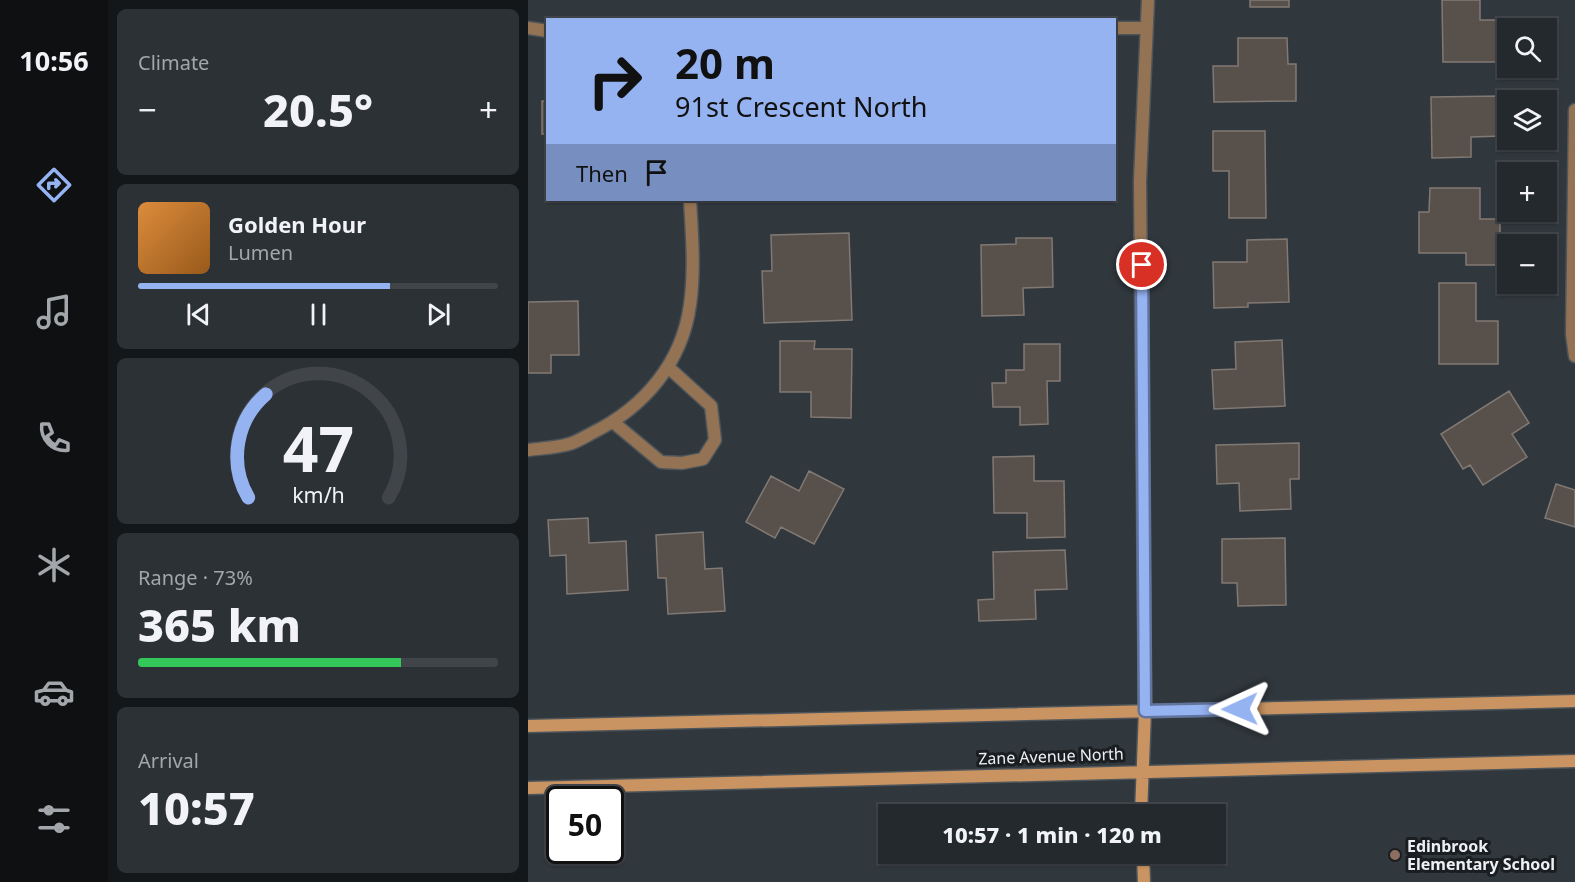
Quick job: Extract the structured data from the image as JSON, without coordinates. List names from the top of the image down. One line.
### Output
{"streets":{"main road":["Zane Avenue North"]},"places":["Edinbrook Elementary School"],"page":{"tabs":"10:56","tile":["Climate",["Range · 73%","365 km"],["Arrival","10:57"]],"map_buttons":["+","−"],"turn":["20 m","91st Crescent North"],"heat":["−","20.5°","+"],"then":"Then","song":["Golden Hour","Lumen"],"limit":"50","trip":"10:57 · 1 min · 120 m","gauge":["47","km/h"]}}
